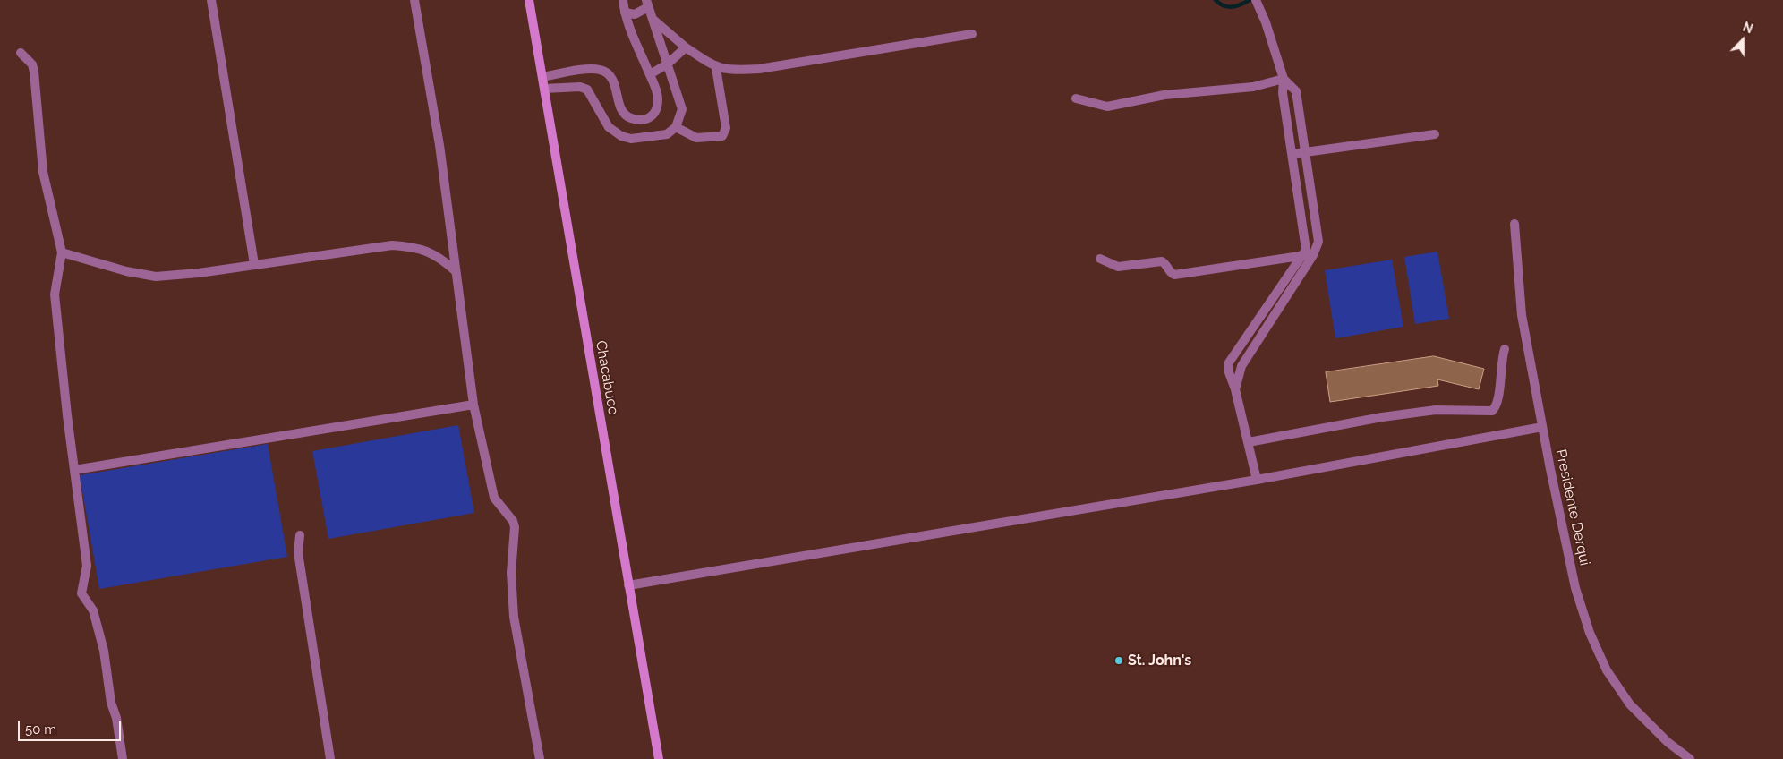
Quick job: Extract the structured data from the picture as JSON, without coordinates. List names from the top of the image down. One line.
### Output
{"streets":{"street":["Chacabuco","Presidente Derqui"]},"places":["St. John's"],"scale_bar":"50 m","north":"top"}
